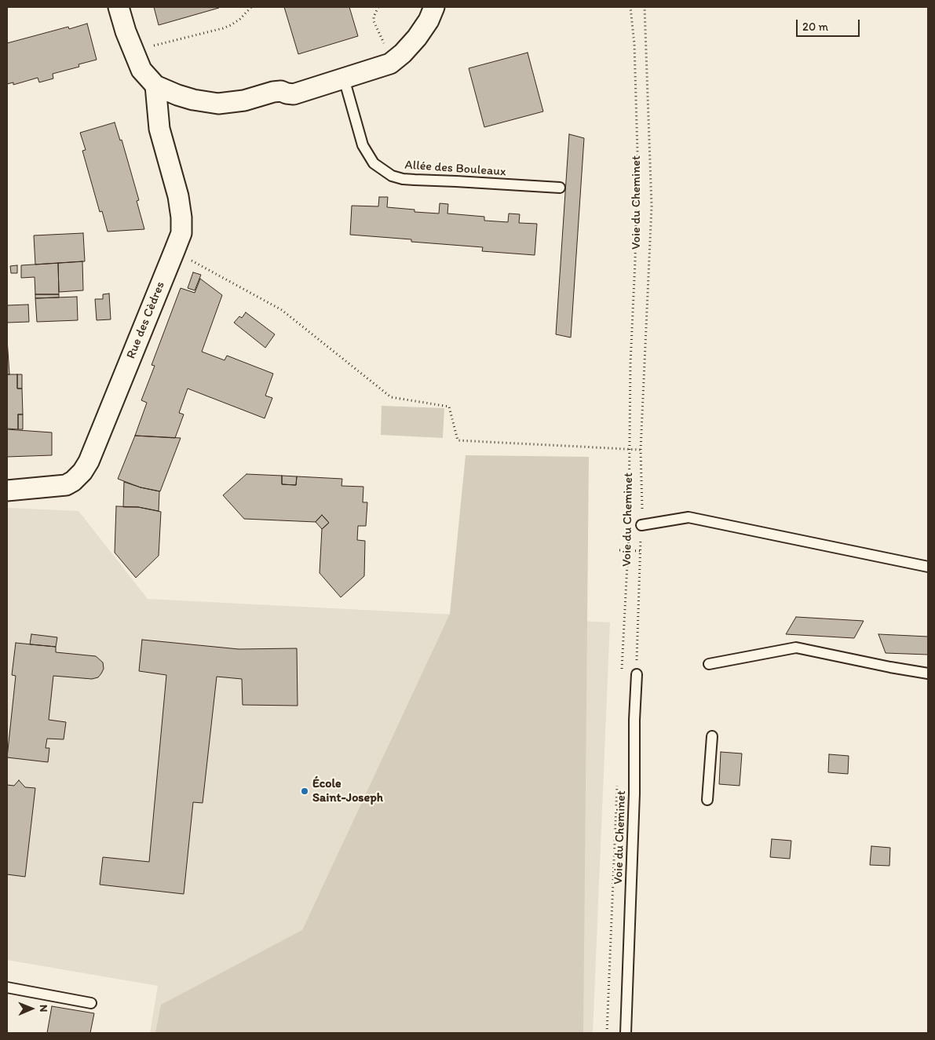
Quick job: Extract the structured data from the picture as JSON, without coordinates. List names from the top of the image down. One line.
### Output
{"streets":{"street":["Rue des Cèdres"],"lane":["Allée des Bouleaux","Voie du Cheminet"]},"places":["École Saint-Joseph"],"scale_bar":"20 m","north":"right"}
